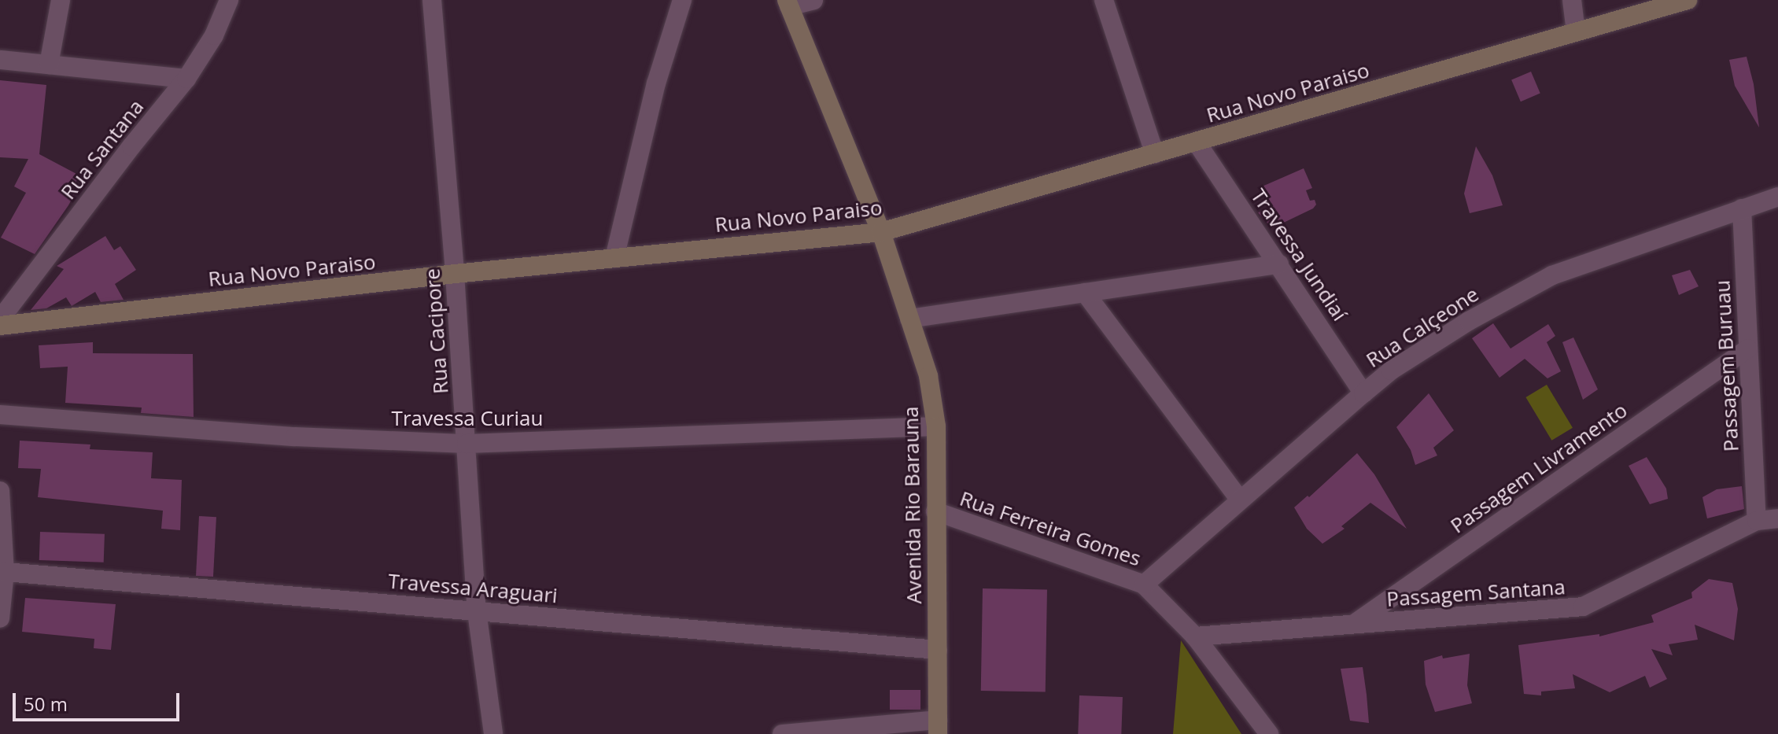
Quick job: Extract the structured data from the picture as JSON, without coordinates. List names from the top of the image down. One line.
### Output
{"streets":{"street":["Rua Novo Paraiso","Rua Santana","Travessa Jundiaí","Rua Calçeone","Rua Cacipore","Passagem Buruau","Travessa Curiau","Passagem Livramento","Avenida Rio Barauna","Rua Ferreira Gomes","Travessa Araguari","Passagem Santana"]},"crossings":[["Rua Novo Paraiso","Travessa Jundiaí"],["Rua Novo Paraiso","Rua Cacipore"],["Rua Novo Paraiso","Avenida Rio Barauna"],["Travessa Jundiaí","Rua Calçeone"],["Rua Calçeone","Passagem Buruau"],["Rua Calçeone","Rua Ferreira Gomes"],["Rua Cacipore","Travessa Curiau"],["Rua Cacipore","Travessa Araguari"],["Passagem Buruau","Passagem Livramento"],["Passagem Buruau","Passagem Santana"],["Travessa Curiau","Avenida Rio Barauna"],["Passagem Livramento","Passagem Santana"],["Avenida Rio Barauna","Rua Ferreira Gomes"],["Avenida Rio Barauna","Travessa Araguari"],["Rua Ferreira Gomes","Passagem Santana"]],"scale_bar":"50 m"}
